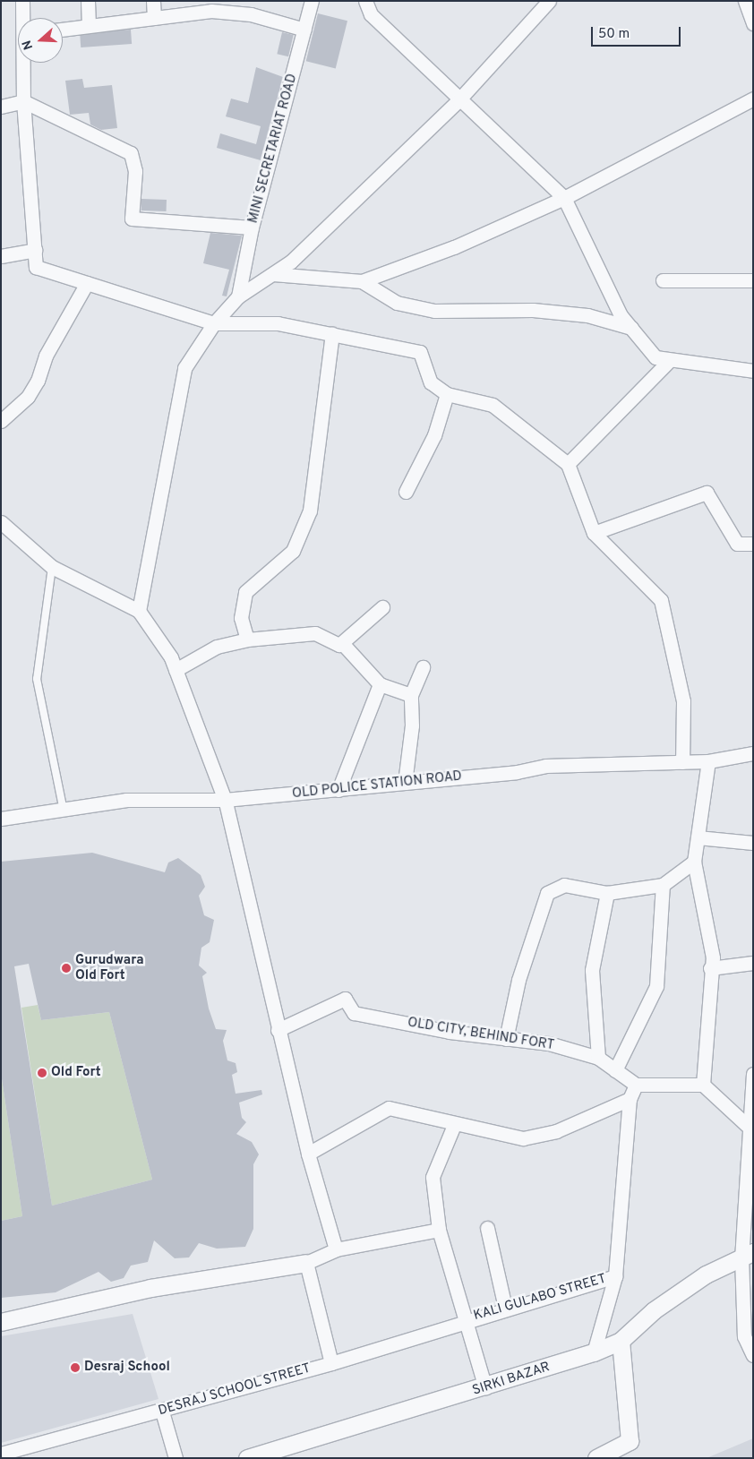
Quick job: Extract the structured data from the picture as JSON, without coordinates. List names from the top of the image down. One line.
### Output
{"streets":{"street":["MINI SECRETARIAT ROAD","OLD POLICE STATION ROAD","OLD CITY, BEHIND FORT","KALI GULABO STREET","SIRKI BAZAR","DESRAJ SCHOOL STREET"]},"crossings":[["KALI GULABO STREET","DESRAJ SCHOOL STREET"]],"places":["Gurudwara Old Fort","Old Fort","Desraj School"],"scale_bar":"50 m","north":"left"}
